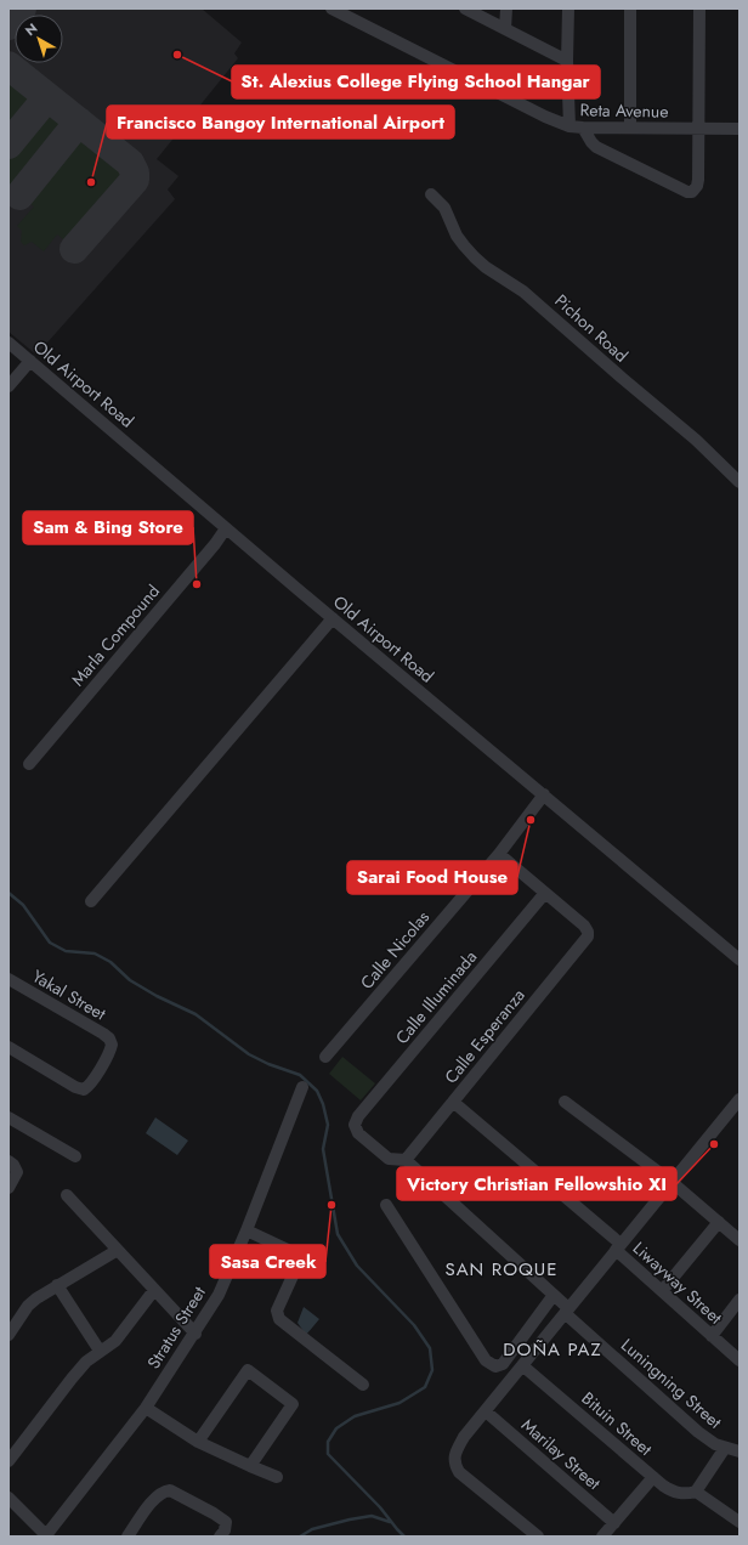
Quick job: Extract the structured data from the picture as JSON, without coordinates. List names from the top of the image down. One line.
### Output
{"streets":{"street":["Reta Avenue","Pichon Road","Old Airport Road","Marla Compound","Calle Nicolas","Yakal Street","Calle Illuminada","Calle Esperanza","Liwayway Street","Stratus Street","Luningning Street","Bituin Street","Marilay Street"]},"crossings":[["Old Airport Road","Marla Compound"],["Old Airport Road","Calle Nicolas"],["Calle Illuminada","Calle Esperanza"],["Calle Illuminada","Luningning Street"],["Calle Esperanza","Liwayway Street"],["Calle Esperanza","Luningning Street"]],"districts":["SAN ROQUE","DOÑA PAZ"],"places":["St. Alexius College Flying School Hangar","Francisco Bangoy International Airport","Sam & Bing Store","Sarai Food House","Victory Christian Fellowshio XI","Sasa Creek"],"north":"top left"}
